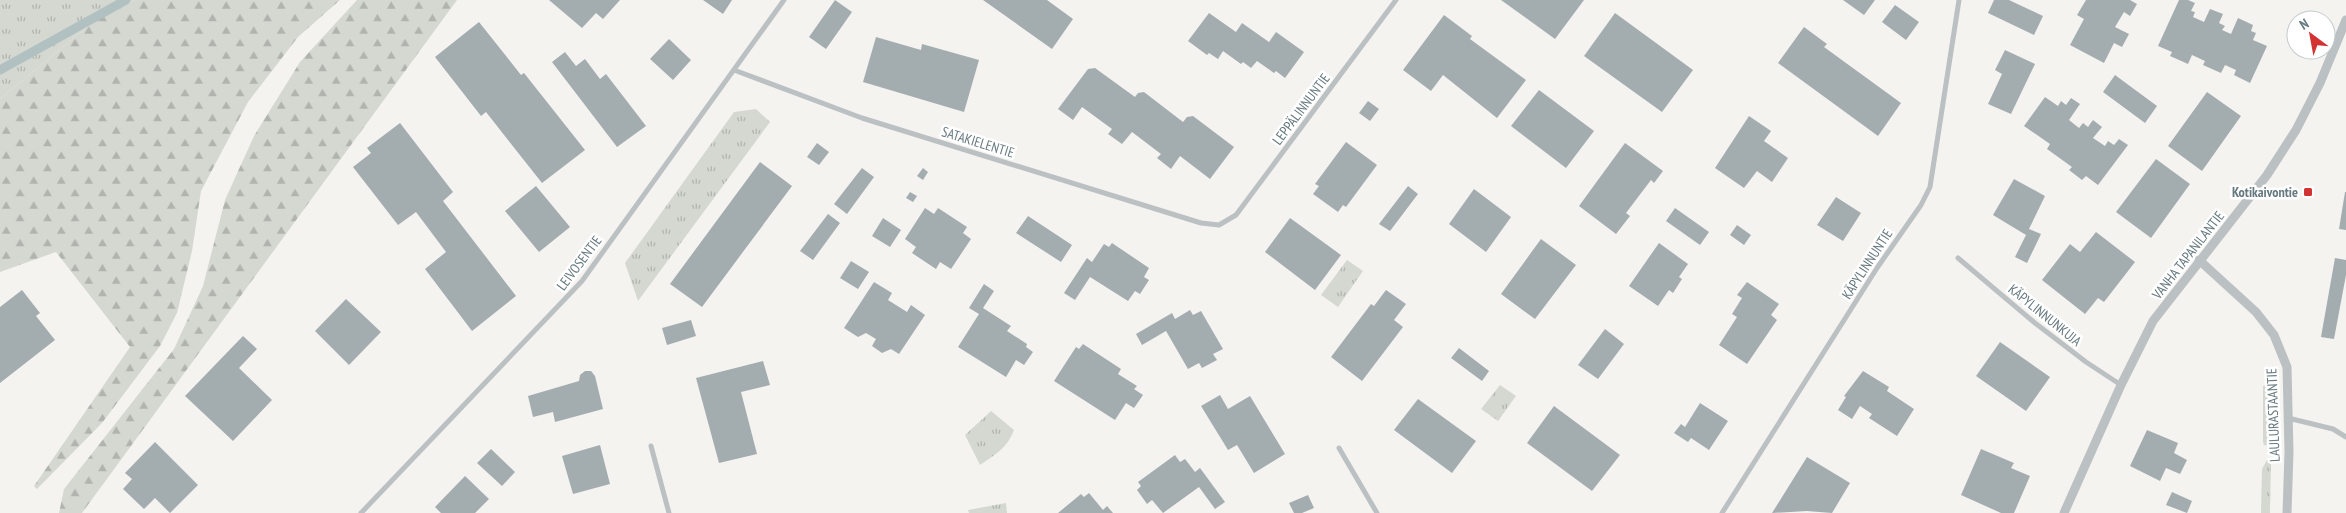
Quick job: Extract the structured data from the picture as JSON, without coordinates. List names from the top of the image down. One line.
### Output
{"streets":{"street":["LEPPÄLINNUNTIE","SATAKIELENTIE","VANHA TAPANILANTIE","LEIVOSENTIE","KÄPYLINNUNTIE","KÄPYLINNUNKUJA","LAULURASTAANTIE"]},"crossings":[["LEPPÄLINNUNTIE","SATAKIELENTIE"],["SATAKIELENTIE","LEIVOSENTIE"],["VANHA TAPANILANTIE","KÄPYLINNUNKUJA"],["VANHA TAPANILANTIE","LAULURASTAANTIE"]],"places":{"transit":["Kotikaivontie"]},"north":"top left"}
